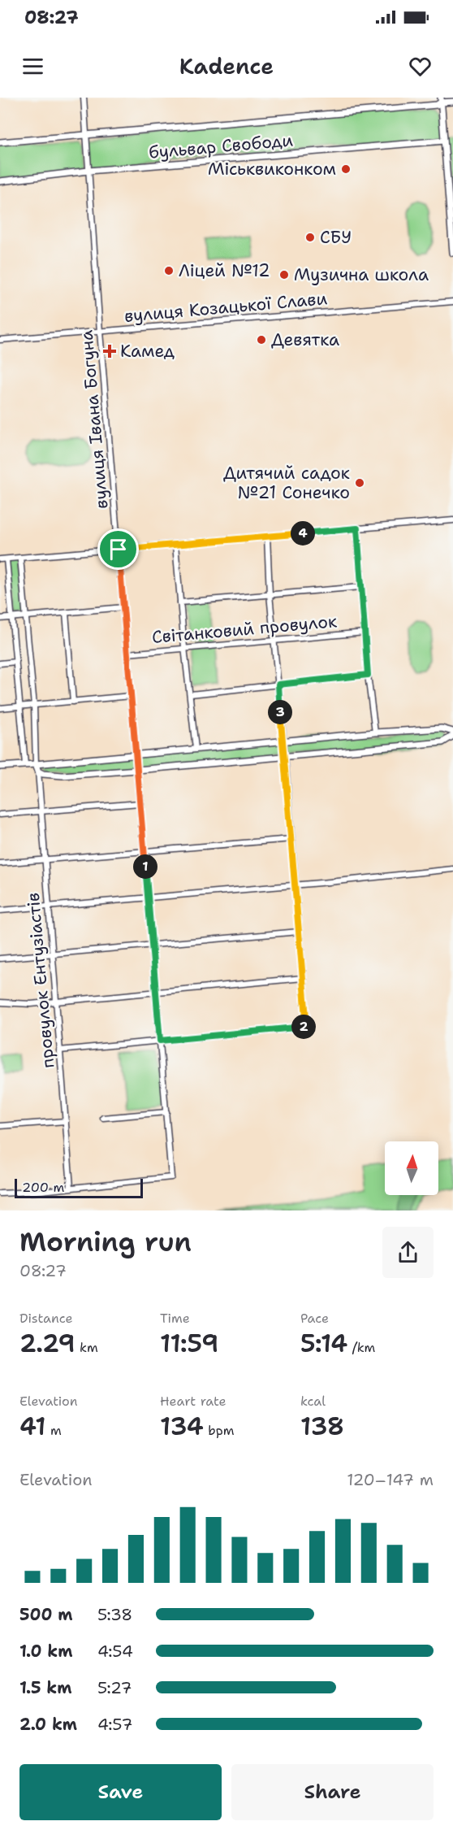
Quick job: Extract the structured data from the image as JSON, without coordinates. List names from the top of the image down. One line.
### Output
{"streets":{"street":["бульвар Свободи","вулиця Козацької Слави","вулиця Івана Богуна","Світанковий провулок","провулок Ентузіастів"]},"crossings":[["бульвар Свободи","вулиця Івана Богуна"],["вулиця Козацької Слави","вулиця Івана Богуна"],["вулиця Івана Богуна","Світанковий провулок"],["вулиця Івана Богуна","провулок Ентузіастів"]],"places":{"other":["Міськвиконком","СБУ","Ліцей №12","Музична школа","Девятка","Дитячий садок №21 Сонечко"],"health":["Камед"]},"scale_bar":"200 m","north":"top","page":{"status":"08:27","header":"Kadence","pins":["4","3","1","2"],"scale":"200 m","heading":["Morning run","08:27"],"stats":[["Distance","2.29 km"],["Time","11:59"],["Pace","5:14 /km"],["Elevation","41 m"],["Heart rate","134 bpm"],["kcal","138"]],"chart":["Elevation","120–147 m"],"list":[{"name":"500 m","note":"5:38"},{"name":"1.0 km","note":"4:54"},{"name":"1.5 km","note":"5:27"},{"name":"2.0 km","note":"4:57"}],"buttons":["Save","Share"]}}
